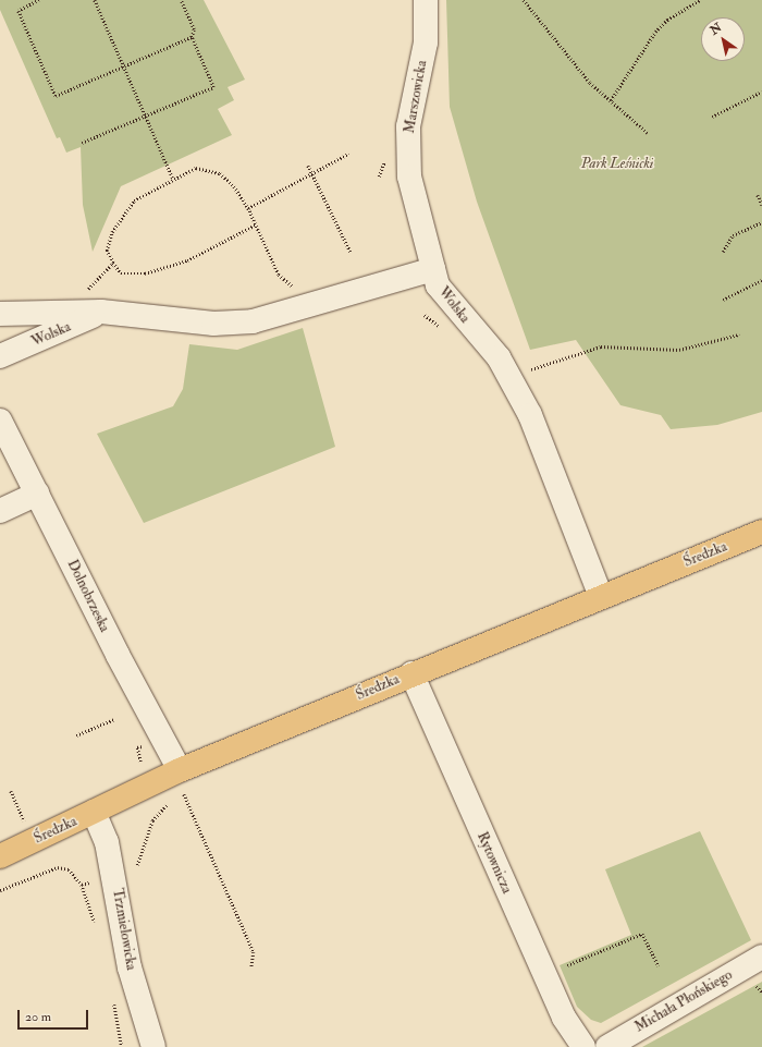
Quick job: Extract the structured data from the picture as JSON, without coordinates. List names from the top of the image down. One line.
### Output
{"streets":{"main road":["Średzka"],"street":["Marszowicka","Wolska","Dolnobrzeska","Rytownicza","Trzmielowicka","Michała Płońskiego"]},"crossings":[["Marszowicka","Wolska"],["Wolska","Średzka"],["Średzka","Dolnobrzeska"],["Średzka","Rytownicza"],["Średzka","Trzmielowicka"]],"parks":["Park Leśnicki"],"scale_bar":"20 m","north":"top left"}
